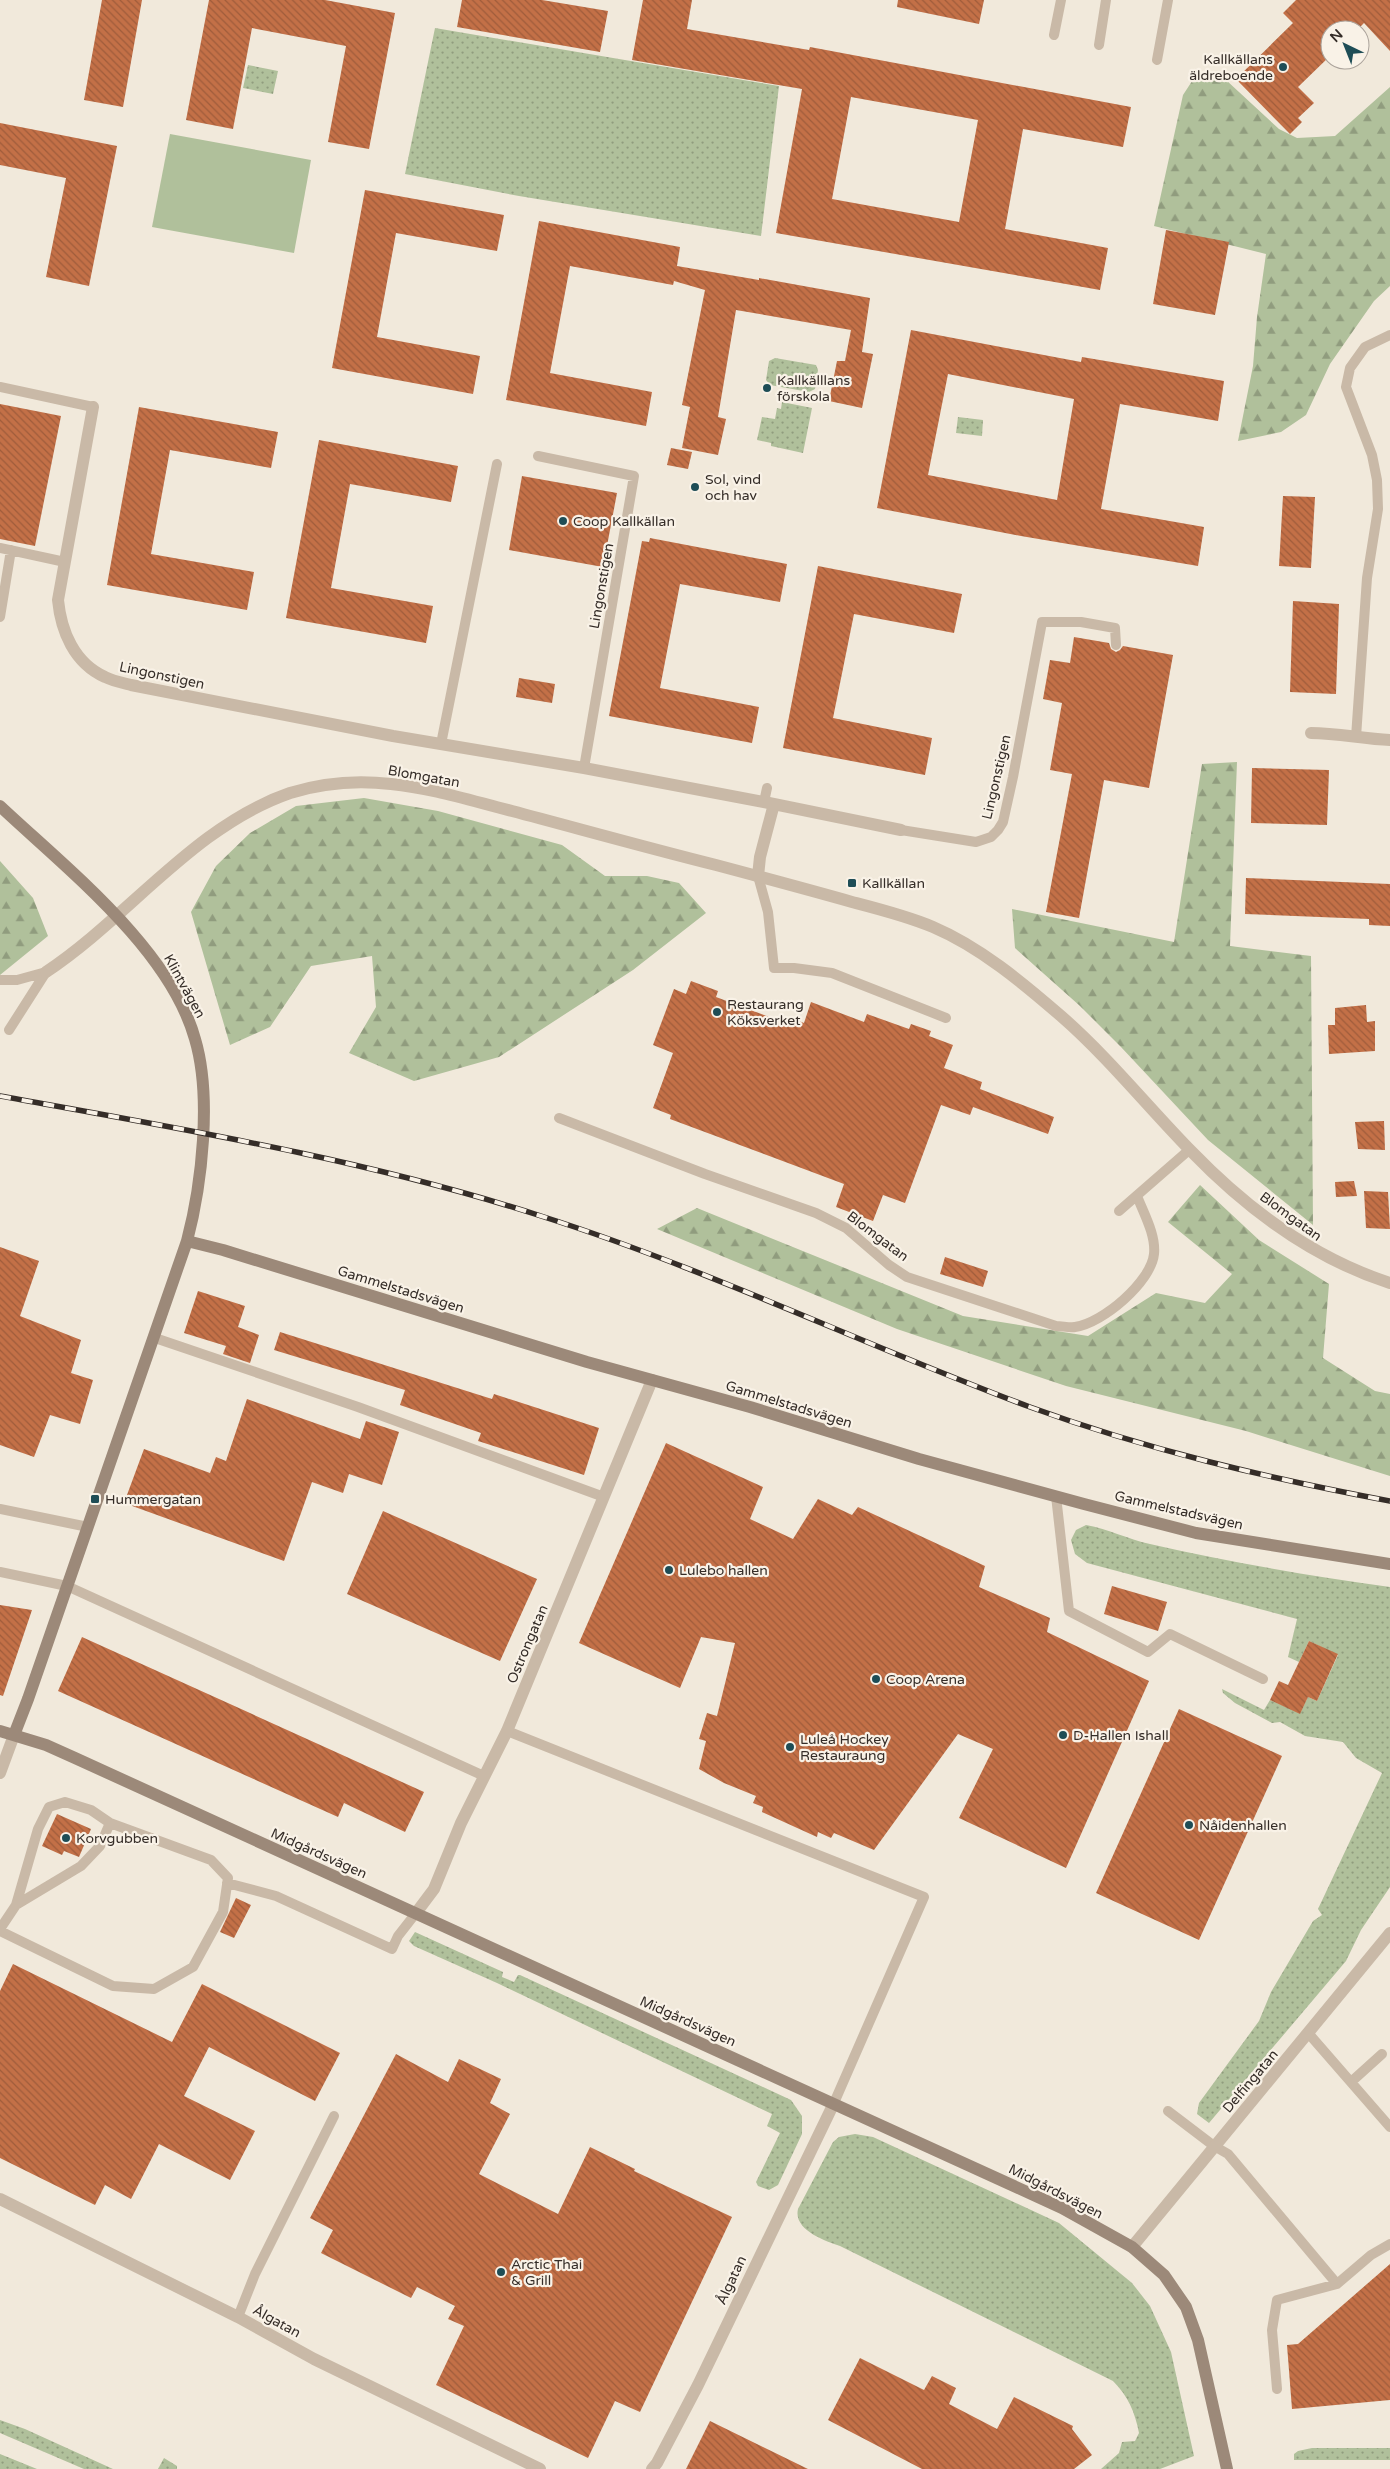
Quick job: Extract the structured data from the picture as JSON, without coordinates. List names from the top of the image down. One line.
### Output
{"streets":{"street":["Lingonstigen","Blomgatan","Klintvägen","Gammelstadsvägen","Ostrongatan","Midgårdsvägen","Delfingatan","Ålgatan"]},"crossings":[["Blomgatan","Klintvägen"],["Klintvägen","Gammelstadsvägen"],["Gammelstadsvägen","Ostrongatan"],["Ostrongatan","Midgårdsvägen"],["Midgårdsvägen","Delfingatan"],["Midgårdsvägen","Ålgatan"]],"places":{"other":["Kallkällans äldreboende","Kallkälllans förskola","Sol, vind och hav","Coop Kallkällan","Restaurang Köksverket","Lulebo hallen","Coop Arena","D-Hallen Ishall","Luleå Hockey Restauraung","Nåidenhallen","Korvgubben","Arctic Thai & Grill"],"transit":["Kallkällan","Hummergatan"]},"north":"top left"}
